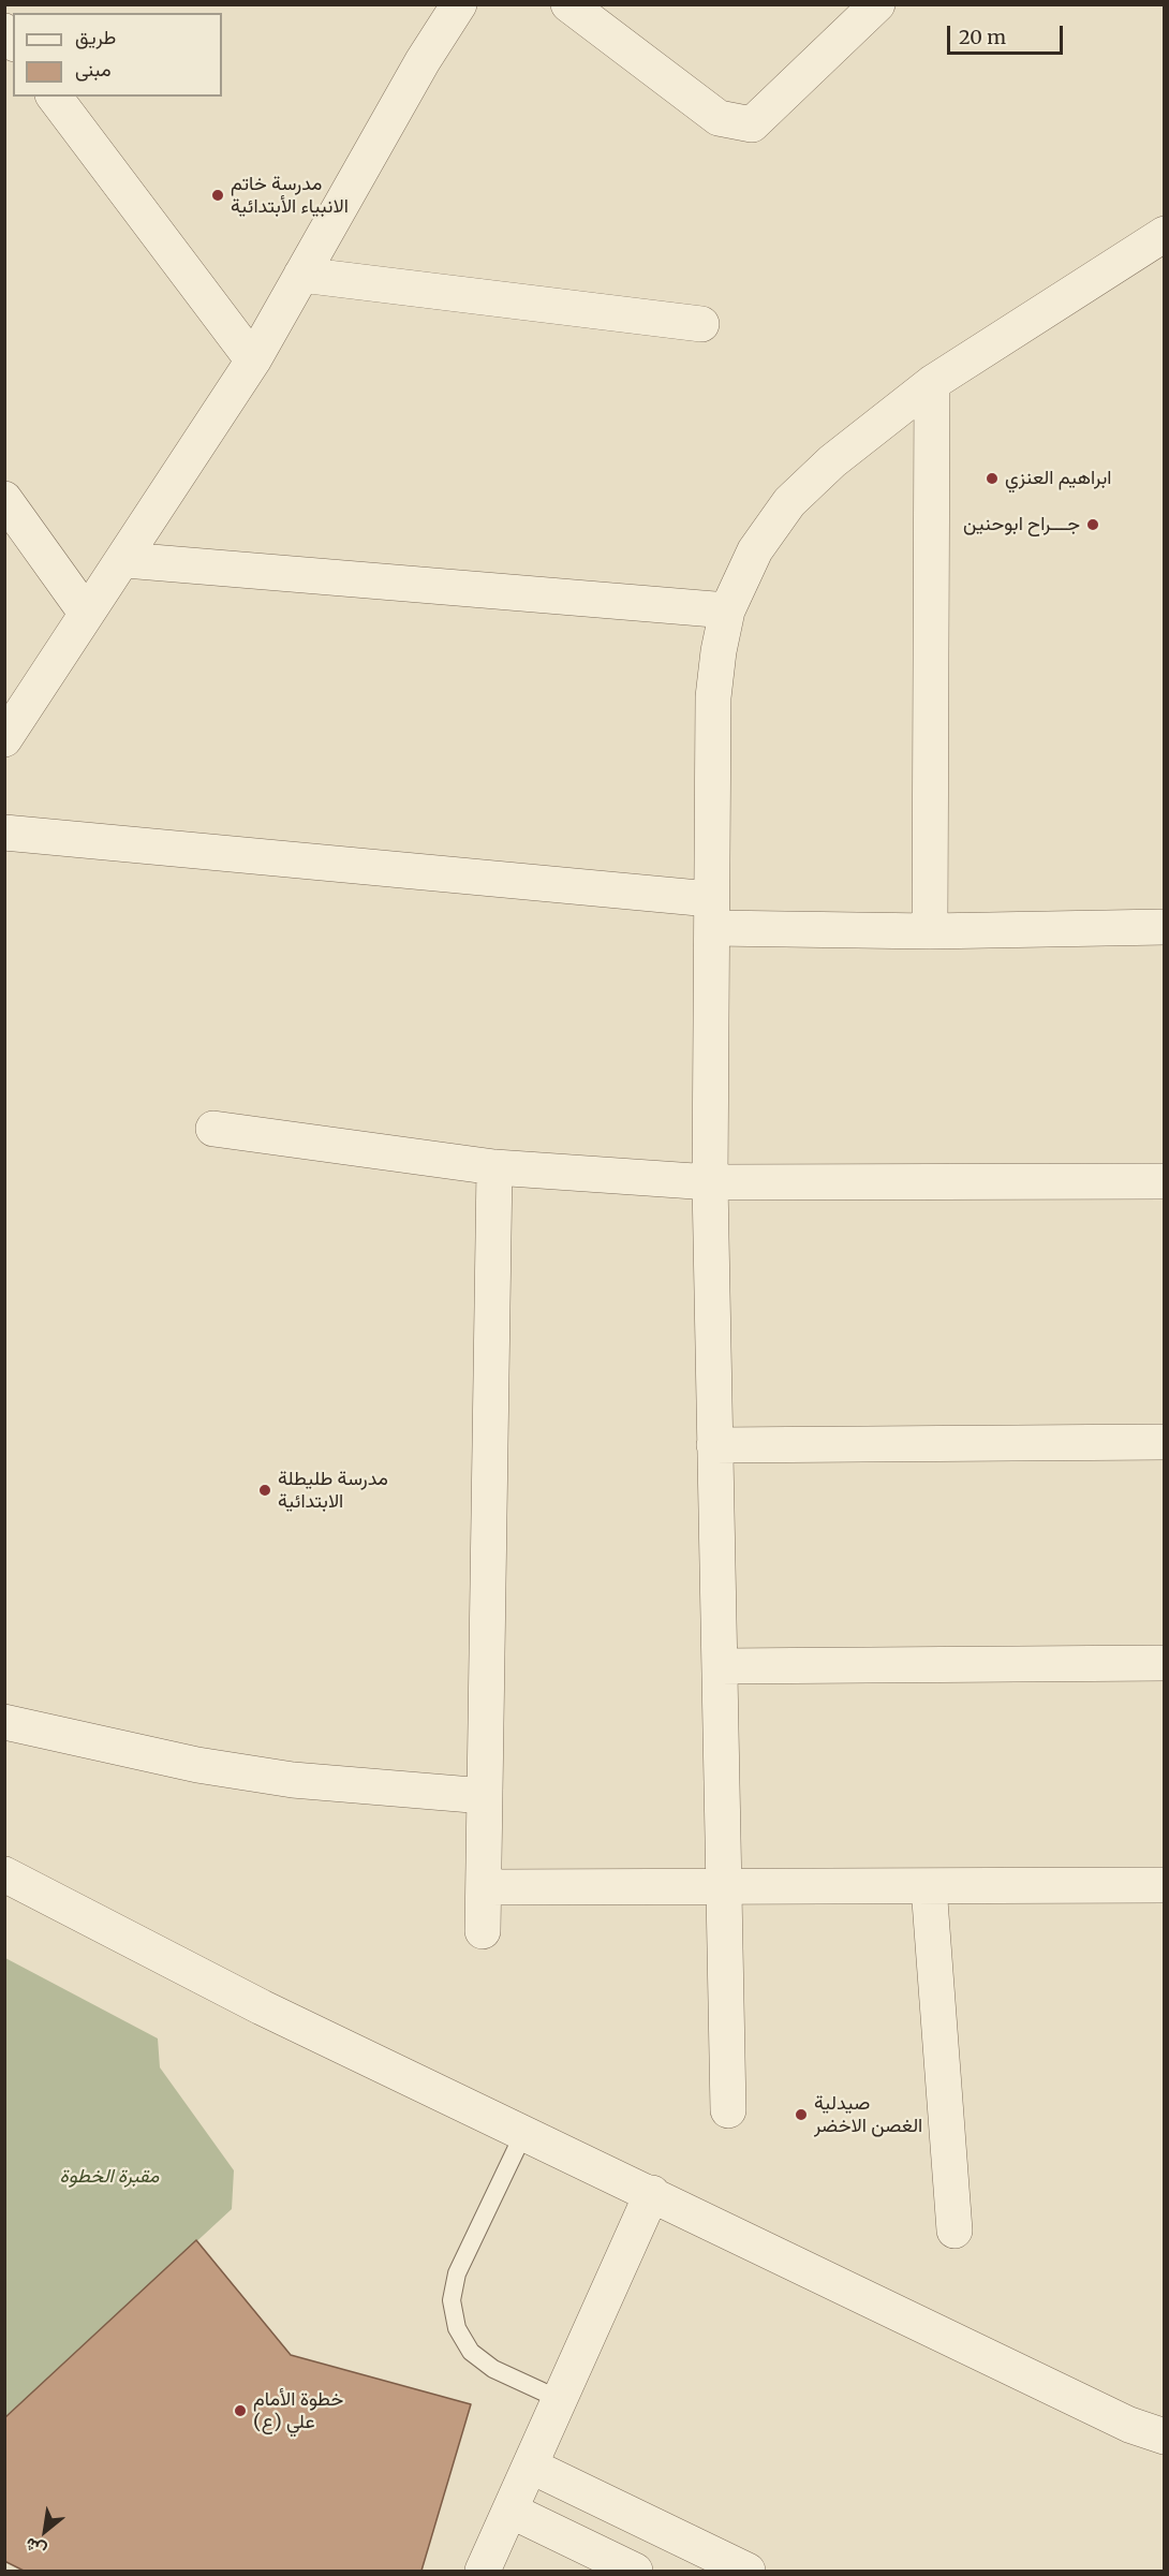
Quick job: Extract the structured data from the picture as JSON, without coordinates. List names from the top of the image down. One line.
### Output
{"parks":["مقبرة الخطوة"],"places":["مدرسة خاتم الانبياء الأبتدائية","ابراهيم العنزي","جـــراح ابوحنين","مدرسة طليطلة الابتدائية","صيدلية الغصن الاخضر","خطوة الأمام علي (ع)"],"legend":["طريق","مبنى"],"scale_bar":"20 m","north":"bottom left"}
